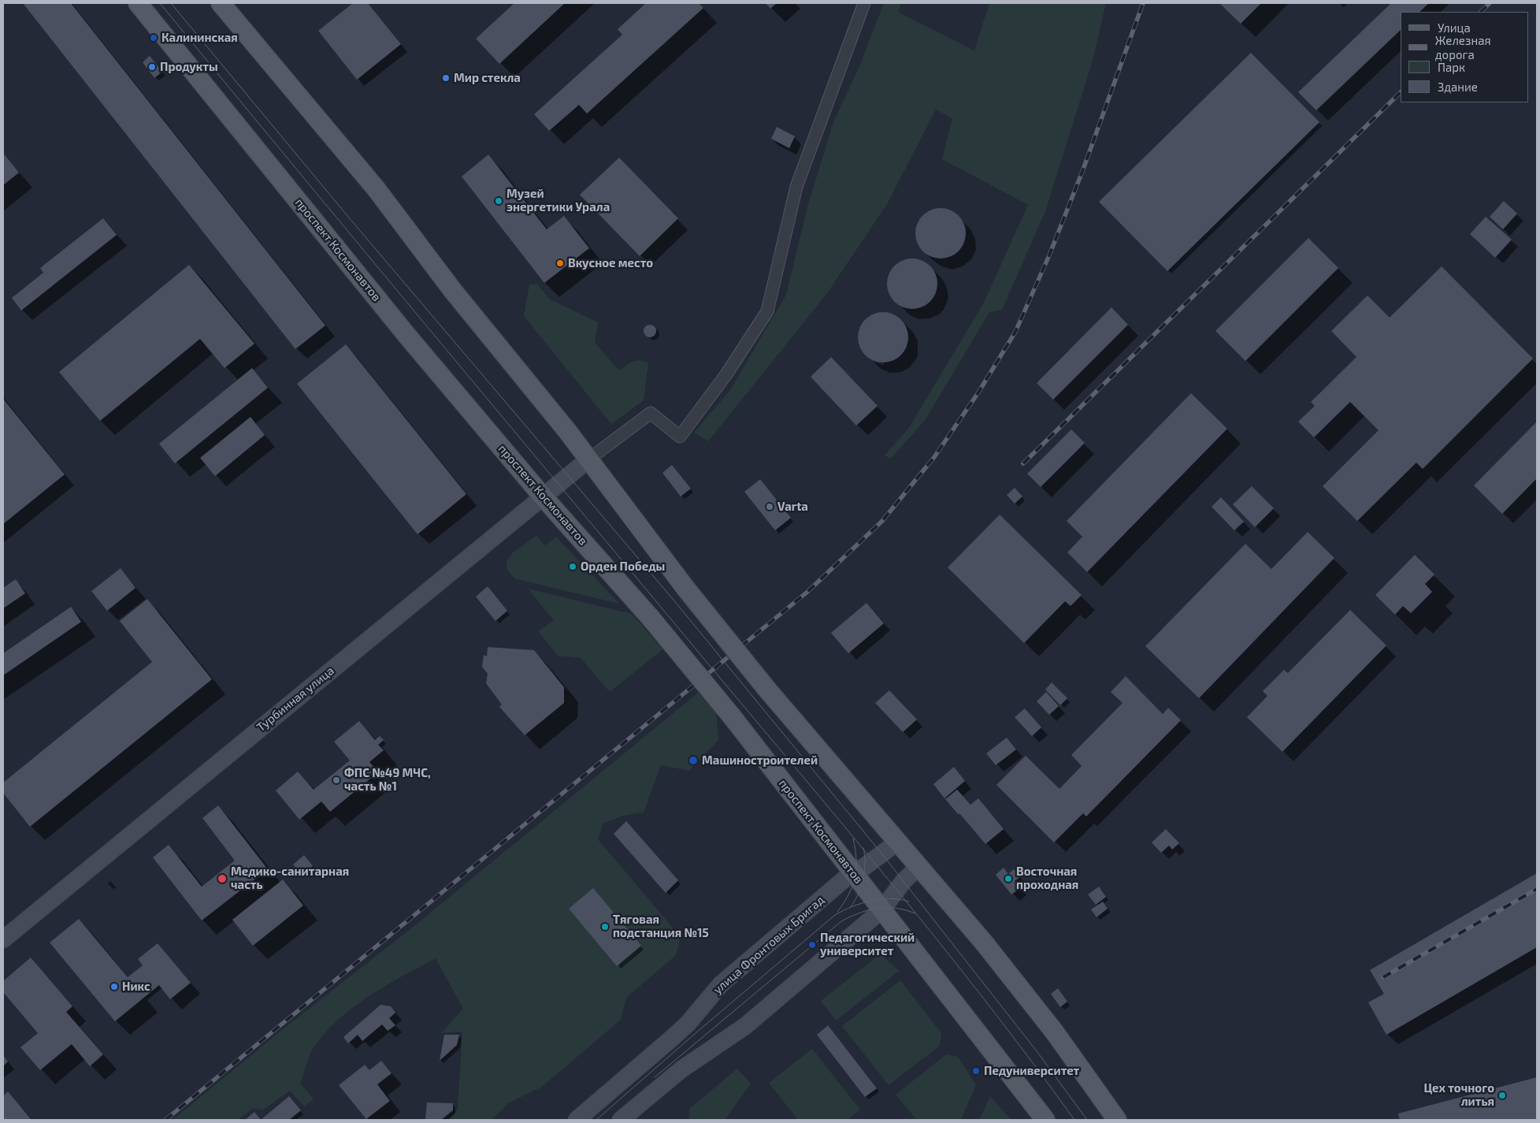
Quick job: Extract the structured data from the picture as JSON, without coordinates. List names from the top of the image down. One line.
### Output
{"streets":{"main road":["проспект Космонавтов","Турбинная улица","улица Фронтовых Бригад"]},"crossings":[["проспект Космонавтов","Турбинная улица"],["проспект Космонавтов","улица Фронтовых Бригад"]],"places":["Калининская","Продукты","Мир стекла","Музей энергетики Урала","Вкусное место","Varta","Орден Победы","Машиностроителей","ФПС №49 МЧС, часть №1","Медико-санитарная часть","Восточная проходная","Тяговая подстанция №15","Педагогический университет","Никс","Педуниверситет","Цех точного литья"],"legend":["Улица","Железная дорога","Парк","Здание"]}
